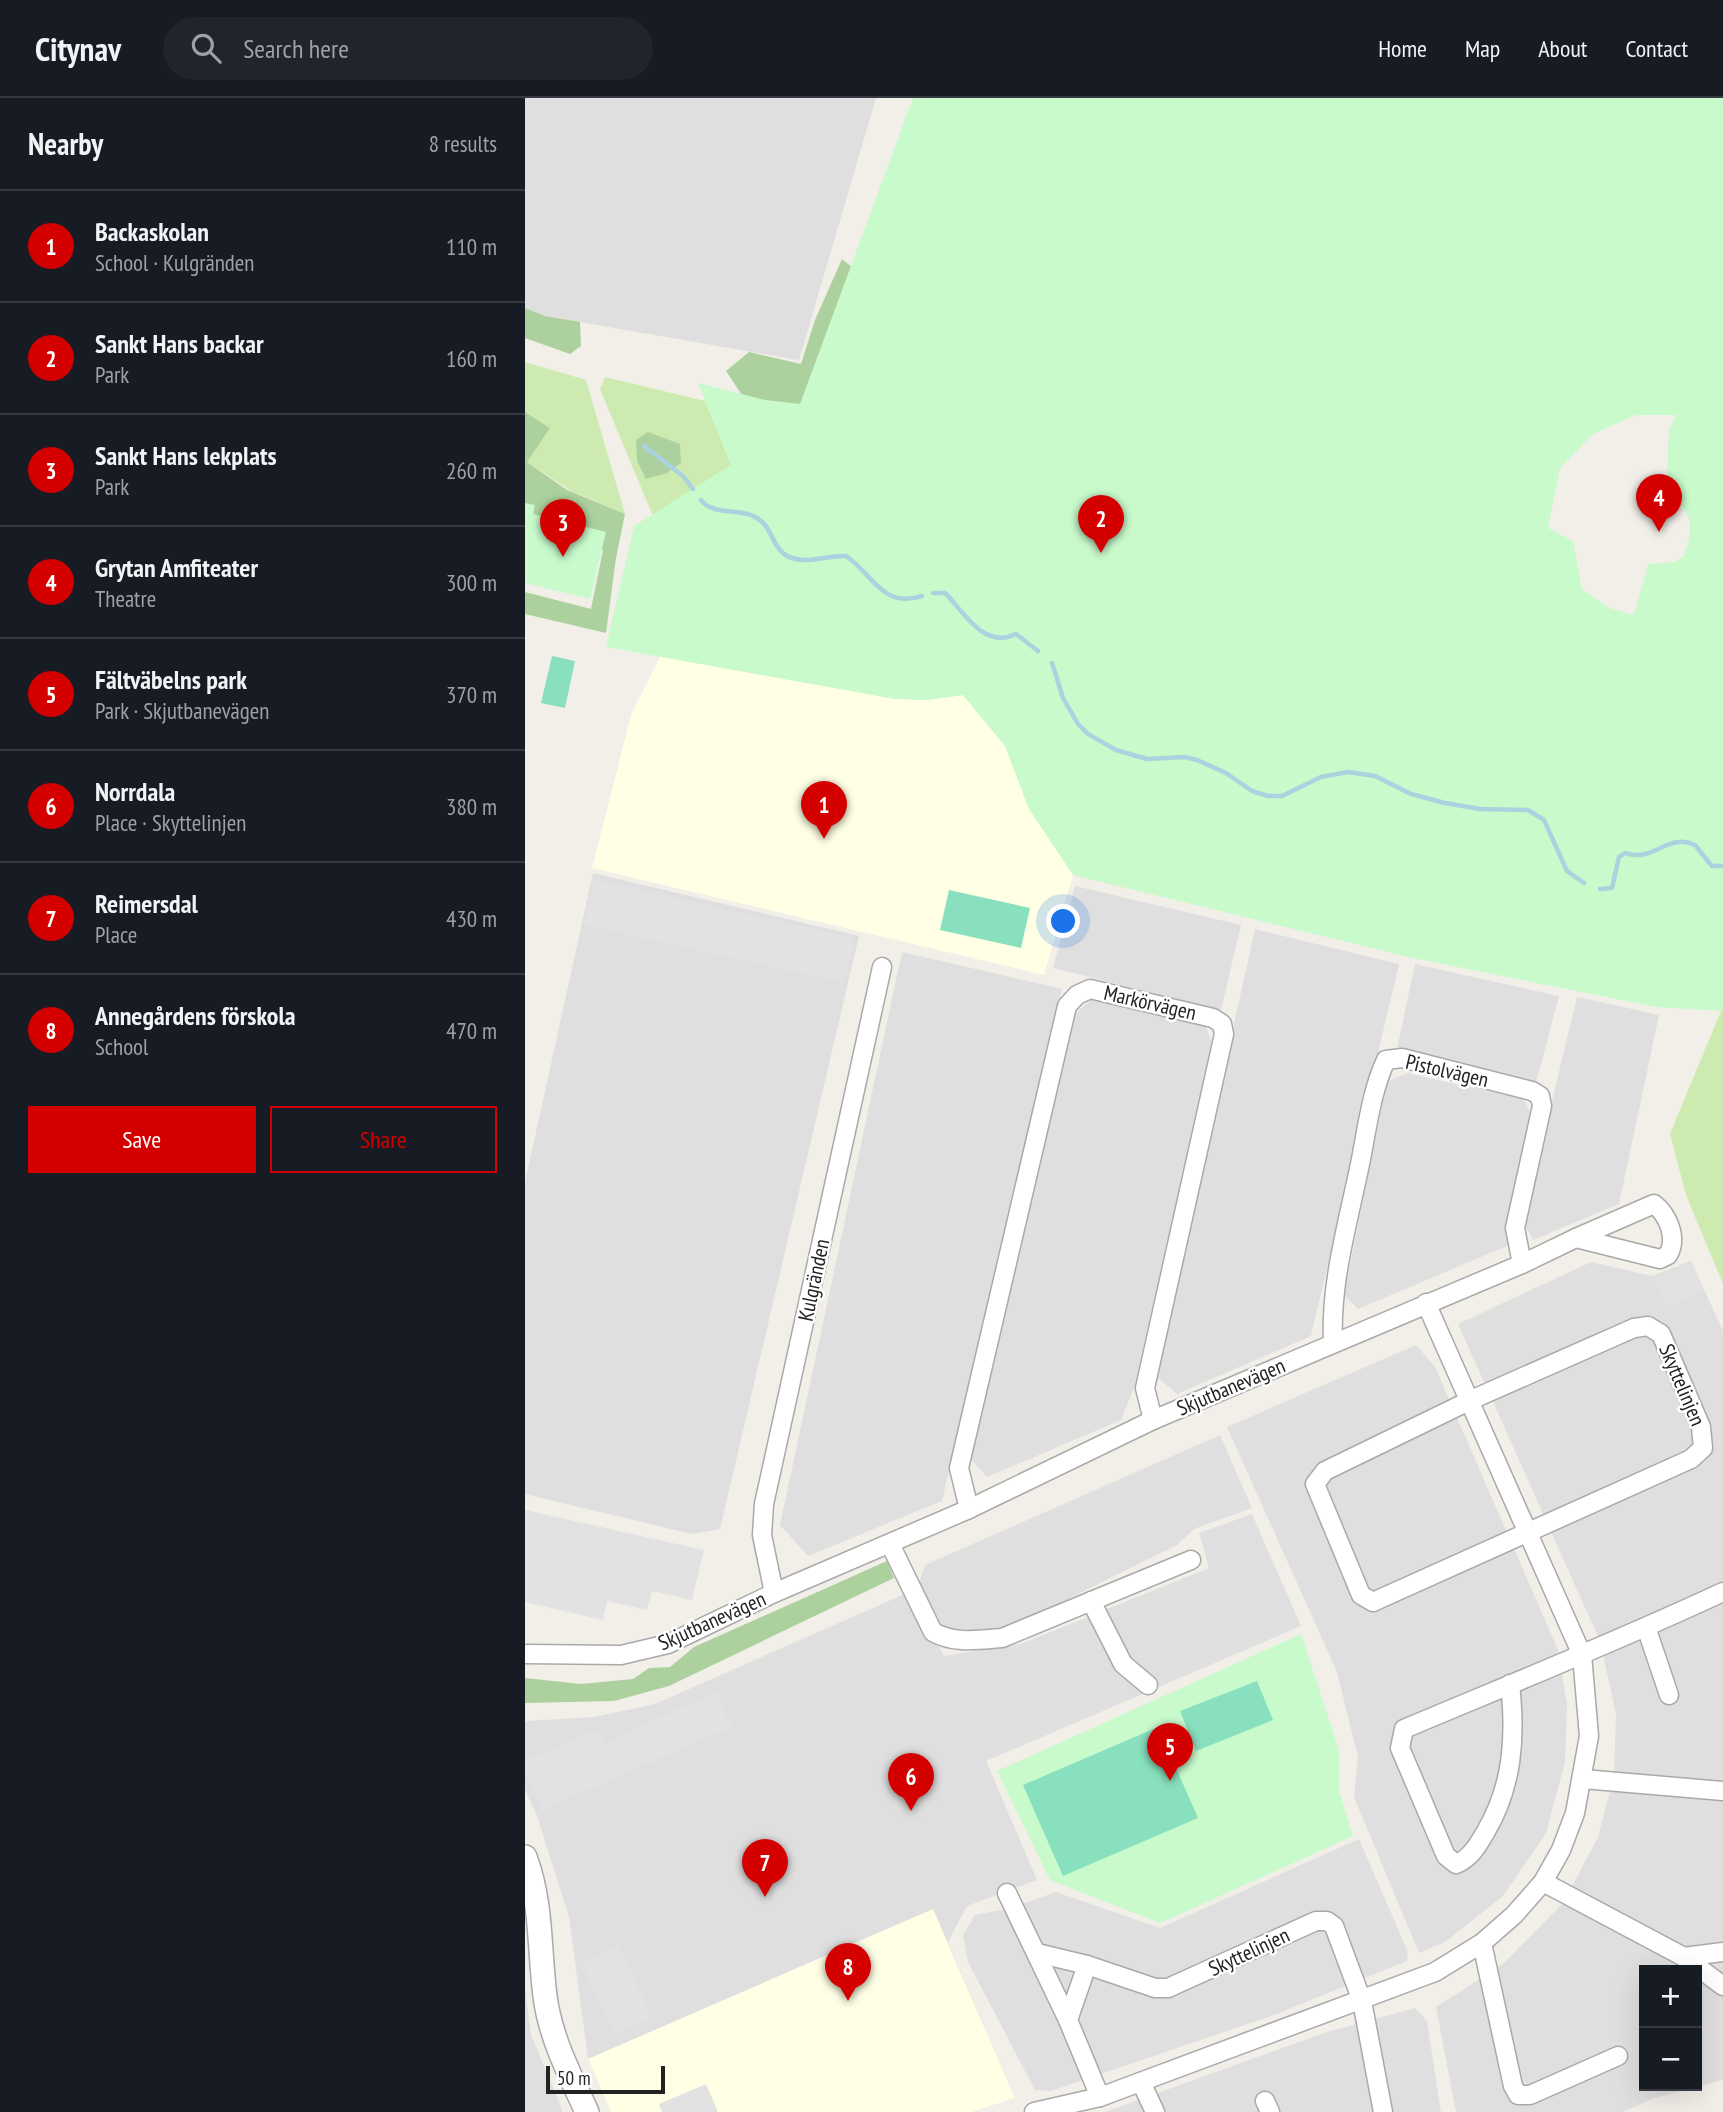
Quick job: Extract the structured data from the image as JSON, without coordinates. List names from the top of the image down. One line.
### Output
{"streets":{"street":["Markörvägen","Pistolvägen","Kulgränden","Skyttelinjen","Skjutbanevägen"]},"crossings":[["Markörvägen","Skjutbanevägen"],["Pistolvägen","Skjutbanevägen"],["Kulgränden","Skjutbanevägen"]],"scale_bar":"50 m","page":{"header":"Citynav","search":"Search here","nav":["Home","Map","About","Contact"],"heading":["Nearby","8 results"],"list":[{"mark":"1","name":"Backaskolan","note":"School · Kulgränden","value":"110 m"},{"mark":"2","name":"Sankt Hans backar","note":"Park","value":"160 m"},{"mark":"3","name":"Sankt Hans lekplats","note":"Park","value":"260 m"},{"mark":"4","name":"Grytan Amfiteater","note":"Theatre","value":"300 m"},{"mark":"5","name":"Fältväbelns park","note":"Park · Skjutbanevägen","value":"370 m"},{"mark":"6","name":"Norrdala","note":"Place · Skyttelinjen","value":"380 m"},{"mark":"7","name":"Reimersdal","note":"Place","value":"430 m"},{"mark":"8","name":"Annegårdens förskola","note":"School","value":"470 m"}],"pins":["4","2","3","1","5","6","7","8"],"buttons":["Save","Share"],"map_buttons":["+","−"],"scale":"50 m"}}
